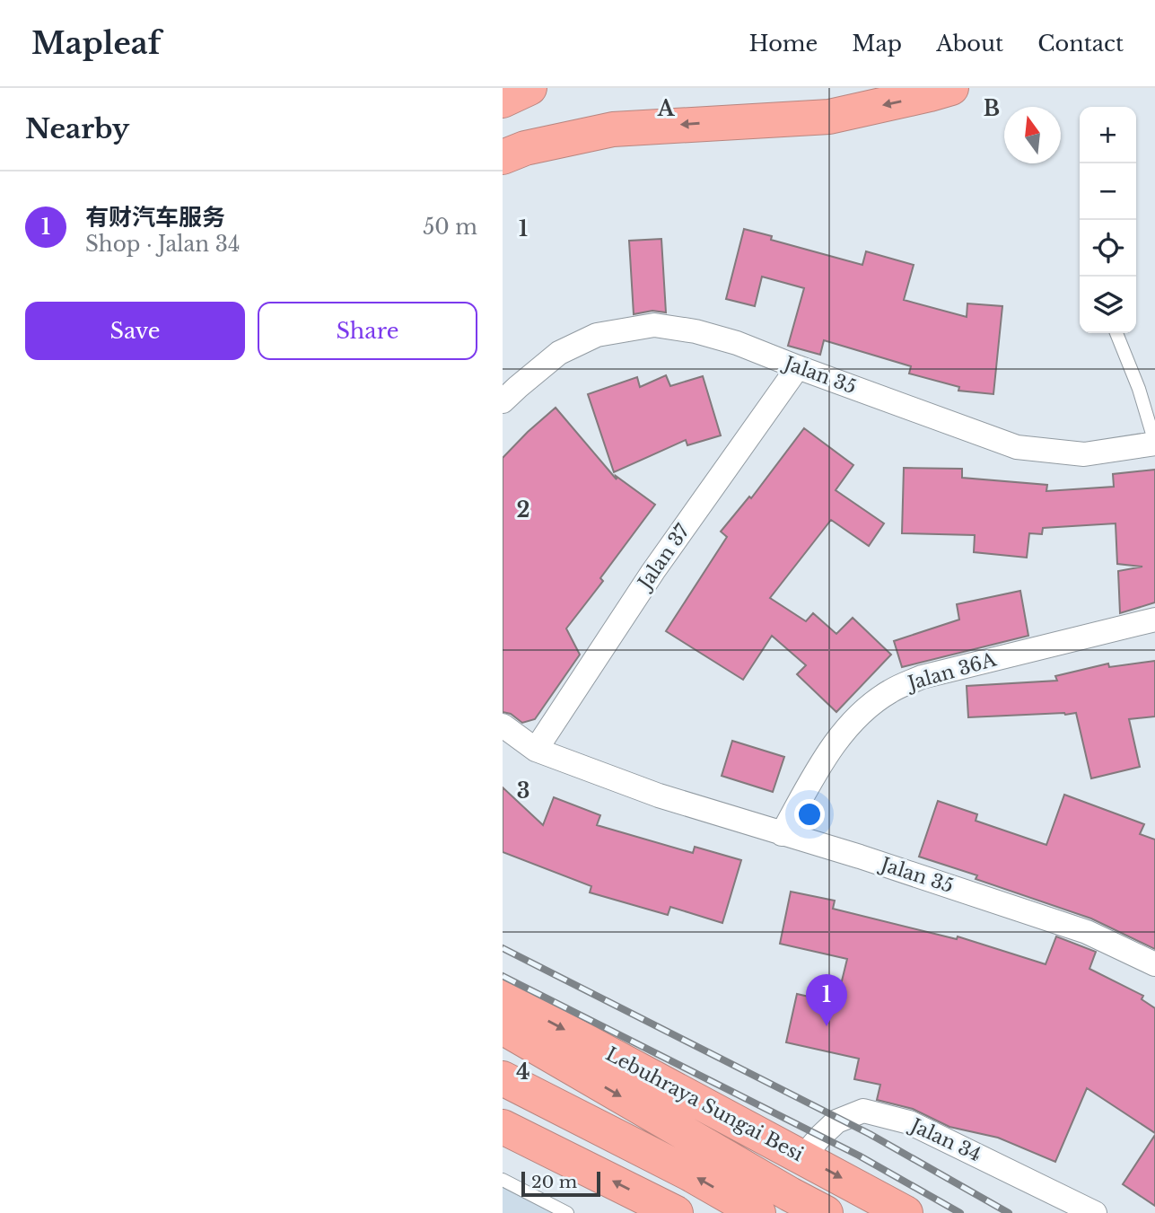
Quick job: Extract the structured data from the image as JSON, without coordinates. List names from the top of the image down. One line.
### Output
{"streets":{"highway":["Lebuhraya Sungai Besi"],"street":["Jalan 35","Jalan 37","Jalan 36A","Jalan 34"]},"crossings":[["Jalan 35","Jalan 37"],["Jalan 35","Jalan 36A"],["Lebuhraya Sungai Besi","Jalan 34"]],"scale_bar":"20 m","north":"top","page":{"header":"Mapleaf","nav":["Home","Map","About","Contact"],"heading":"Nearby","map_buttons":["+","−"],"list":[{"mark":"1","name":"有财汽车服务","note":"Shop · Jalan 34","value":"50 m"}],"buttons":["Save","Share"],"pins":"1","scale":"20 m"},"grid":{"columns":["A","B"],"rows":["1","2","3","4"]}}
